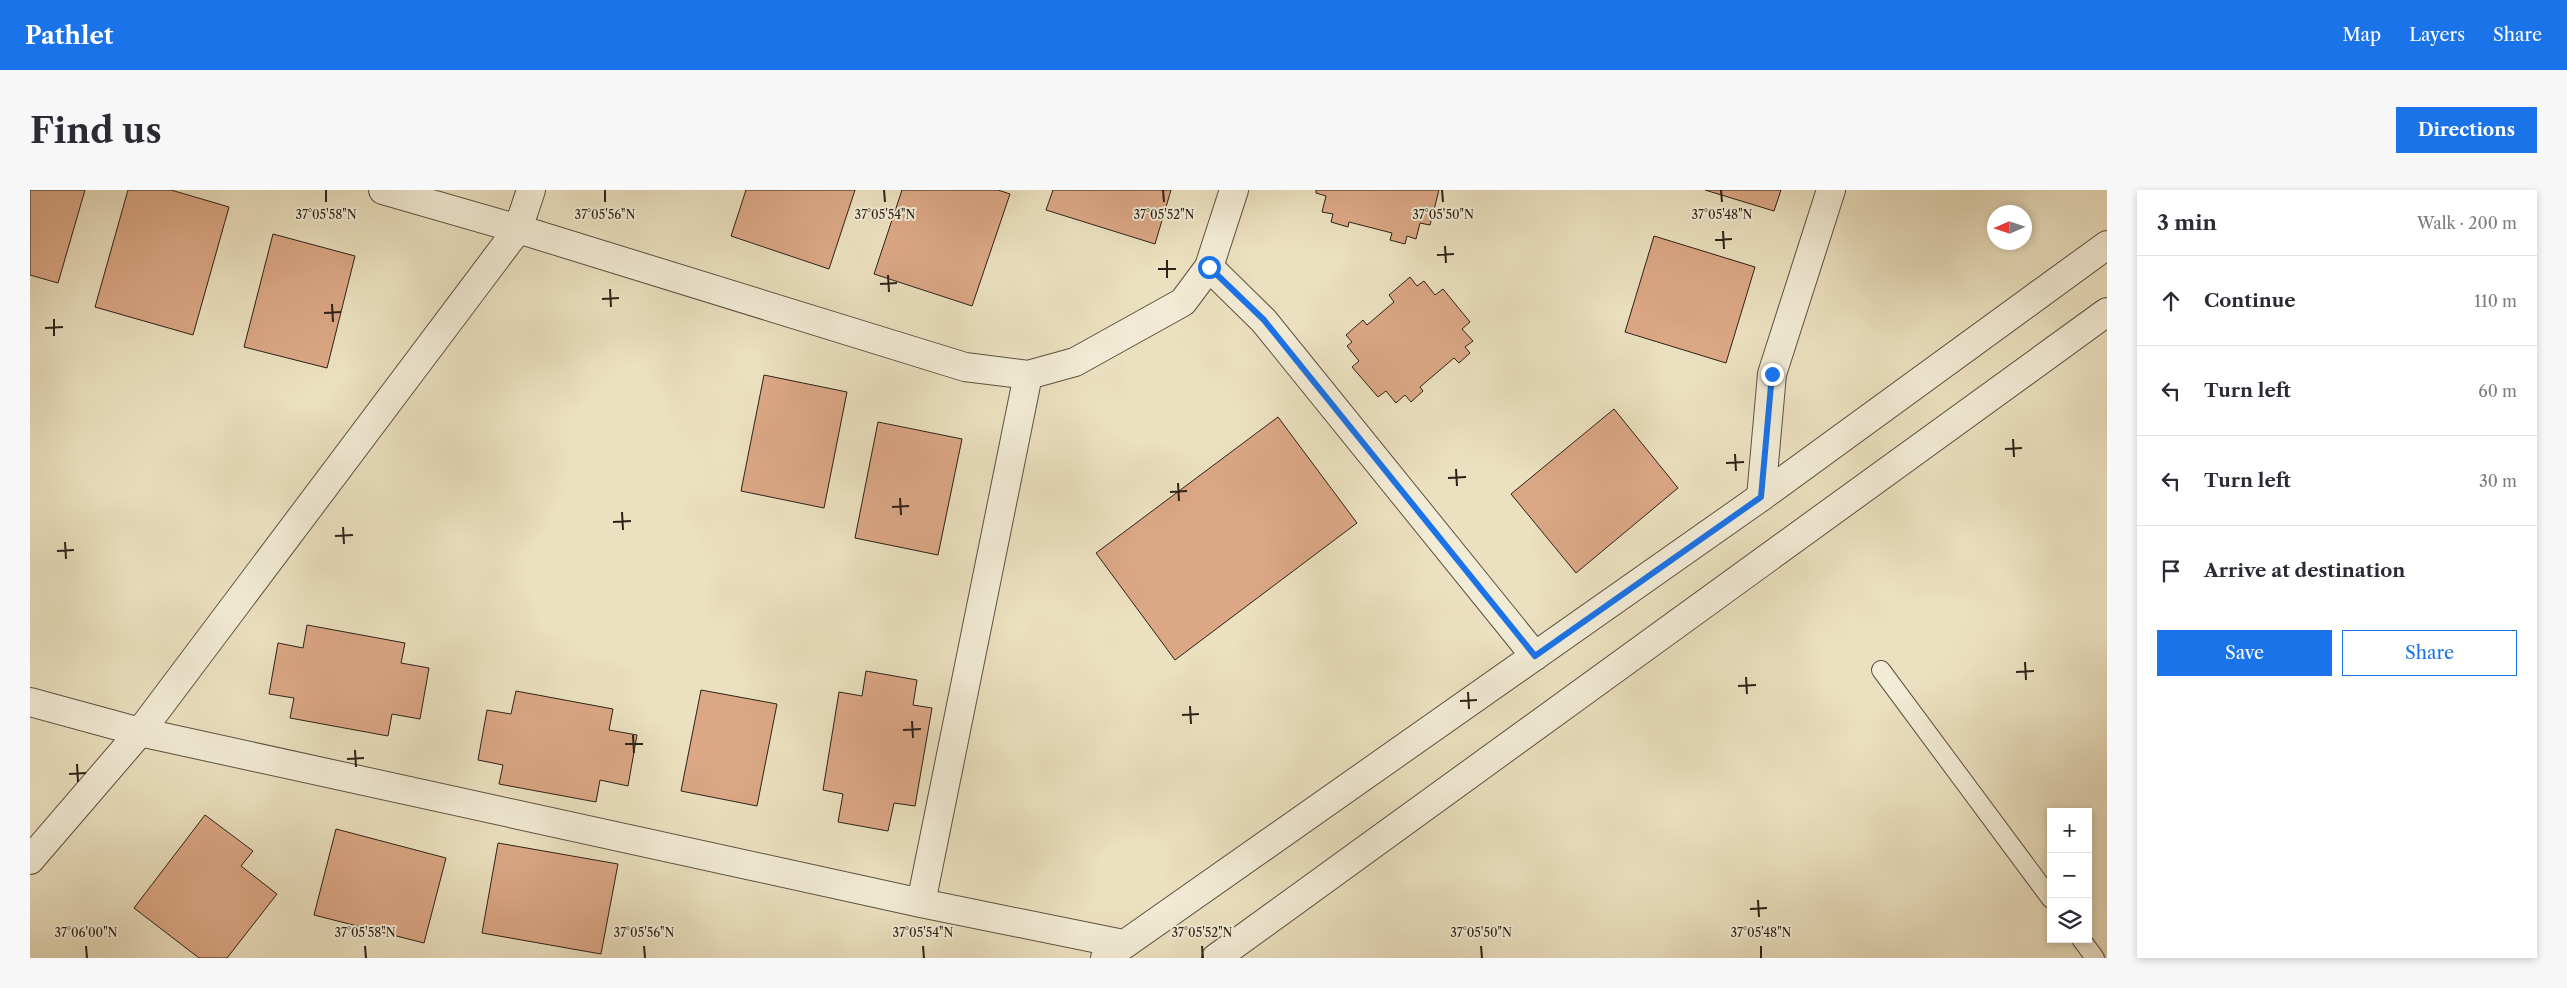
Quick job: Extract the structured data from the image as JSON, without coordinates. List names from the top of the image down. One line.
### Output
{"north":"left","page":{"header":"Pathlet","nav":["Map","Layers","Share"],"buttons":["Directions",["Save","Share"]],"title":"Find us","heading":["3 min","Walk · 200 m"],"list":[["Continue","110 m"],["Turn left","60 m"],["Turn left","30 m"],"Arrive at destination"],"map_buttons":["+","−"]},"coordinates":["37°05'58\"N","37°05'56\"N","37°05'54\"N","37°05'52\"N","37°05'50\"N","37°05'48\"N","37°06'00\"N"]}
